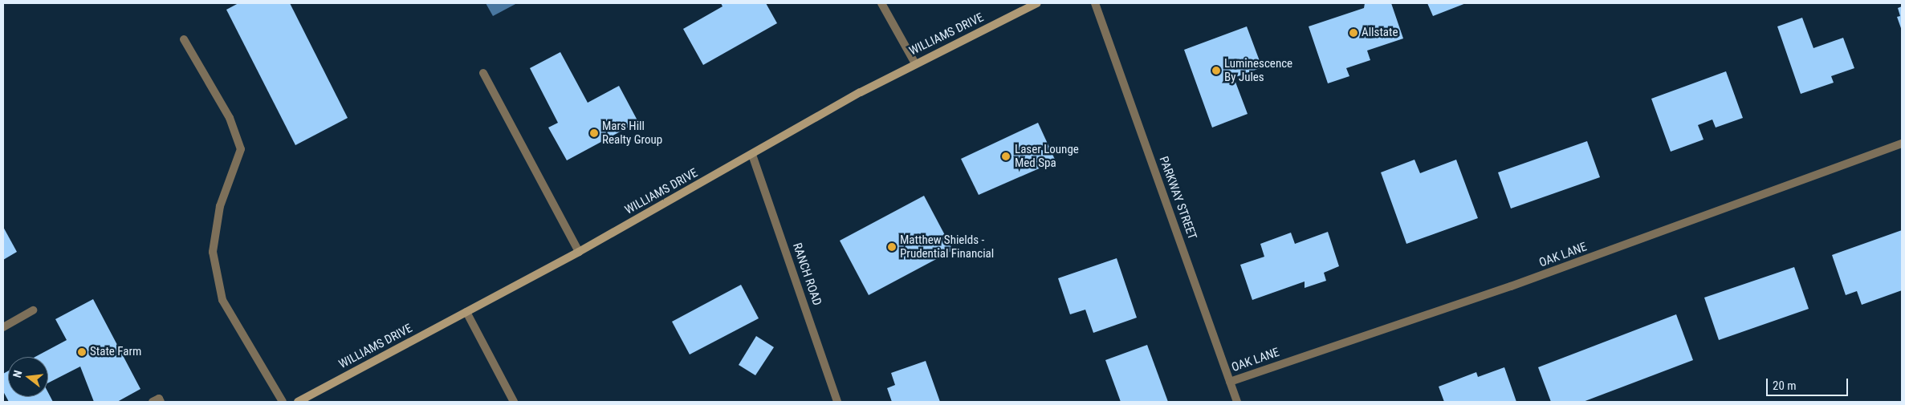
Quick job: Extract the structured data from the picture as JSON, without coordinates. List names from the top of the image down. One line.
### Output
{"streets":{"main road":["WILLIAMS DRIVE"],"street":["PARKWAY STREET","OAK LANE","RANCH ROAD"]},"crossings":[["WILLIAMS DRIVE","RANCH ROAD"],["PARKWAY STREET","OAK LANE"]],"places":["Allstate","Luminescence By Jules","Mars Hill Realty Group","Laser Lounge Med Spa","Matthew Shields - Prudential Financial","State Farm"],"scale_bar":"20 m","north":"left"}
